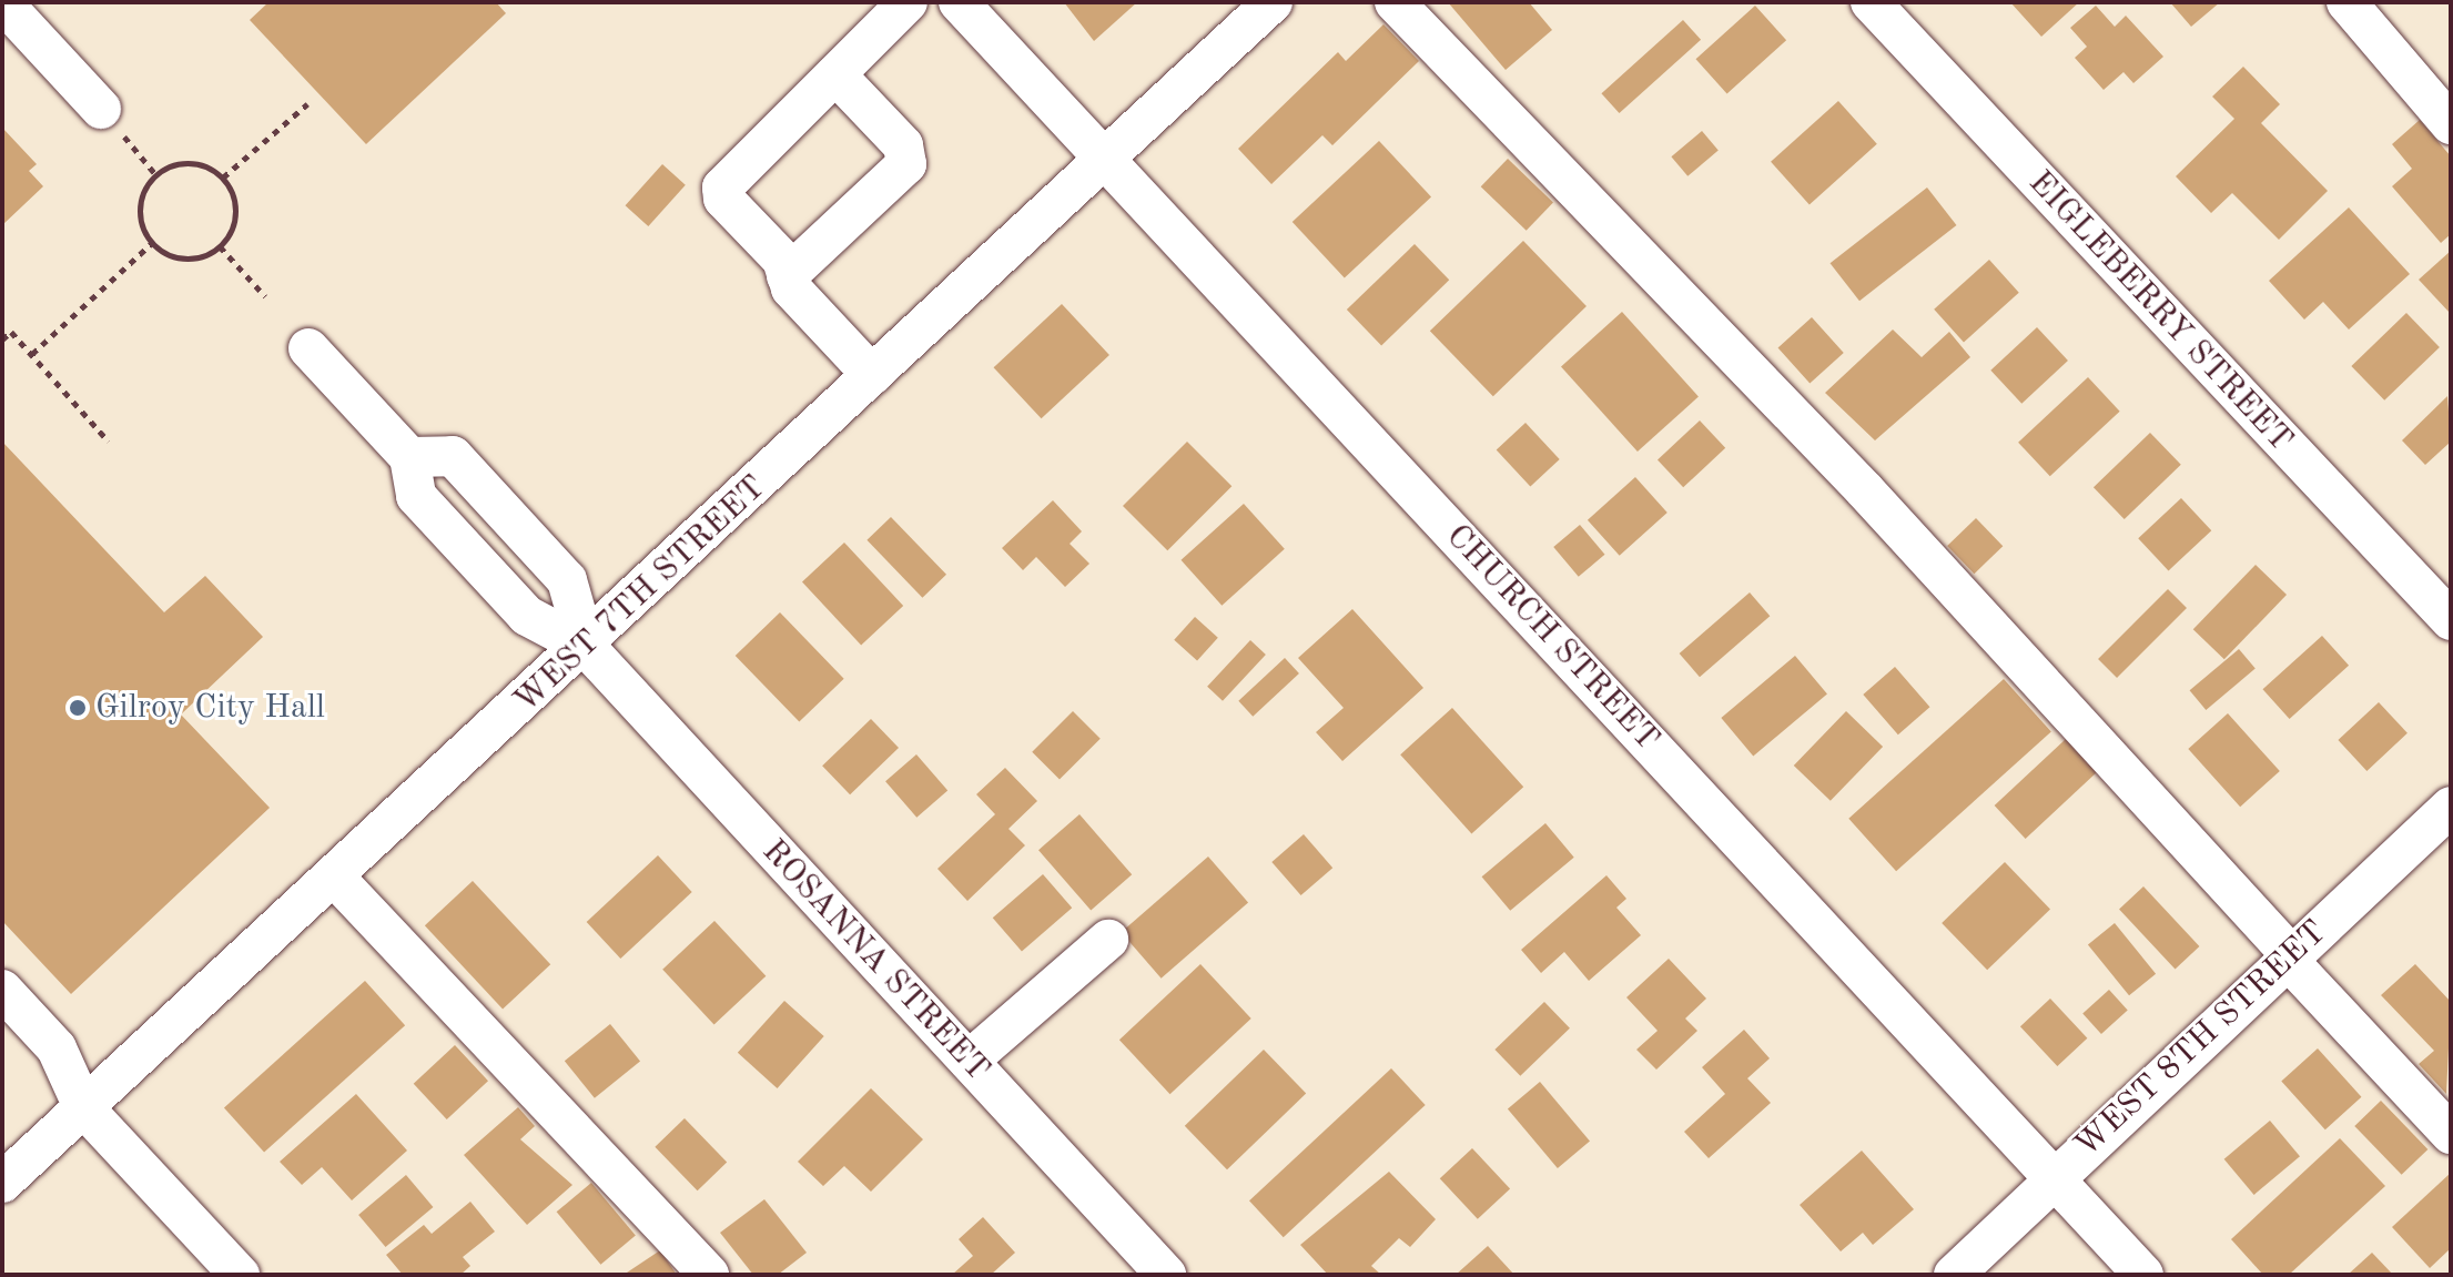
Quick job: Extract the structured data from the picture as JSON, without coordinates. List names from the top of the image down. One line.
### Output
{"streets":{"street":["EIGLEBERRY STREET","WEST 7TH STREET","CHURCH STREET","ROSANNA STREET","WEST 8TH STREET"]},"crossings":[["WEST 7TH STREET","CHURCH STREET"],["WEST 7TH STREET","ROSANNA STREET"],["CHURCH STREET","WEST 8TH STREET"]],"places":["Gilroy City Hall"]}
